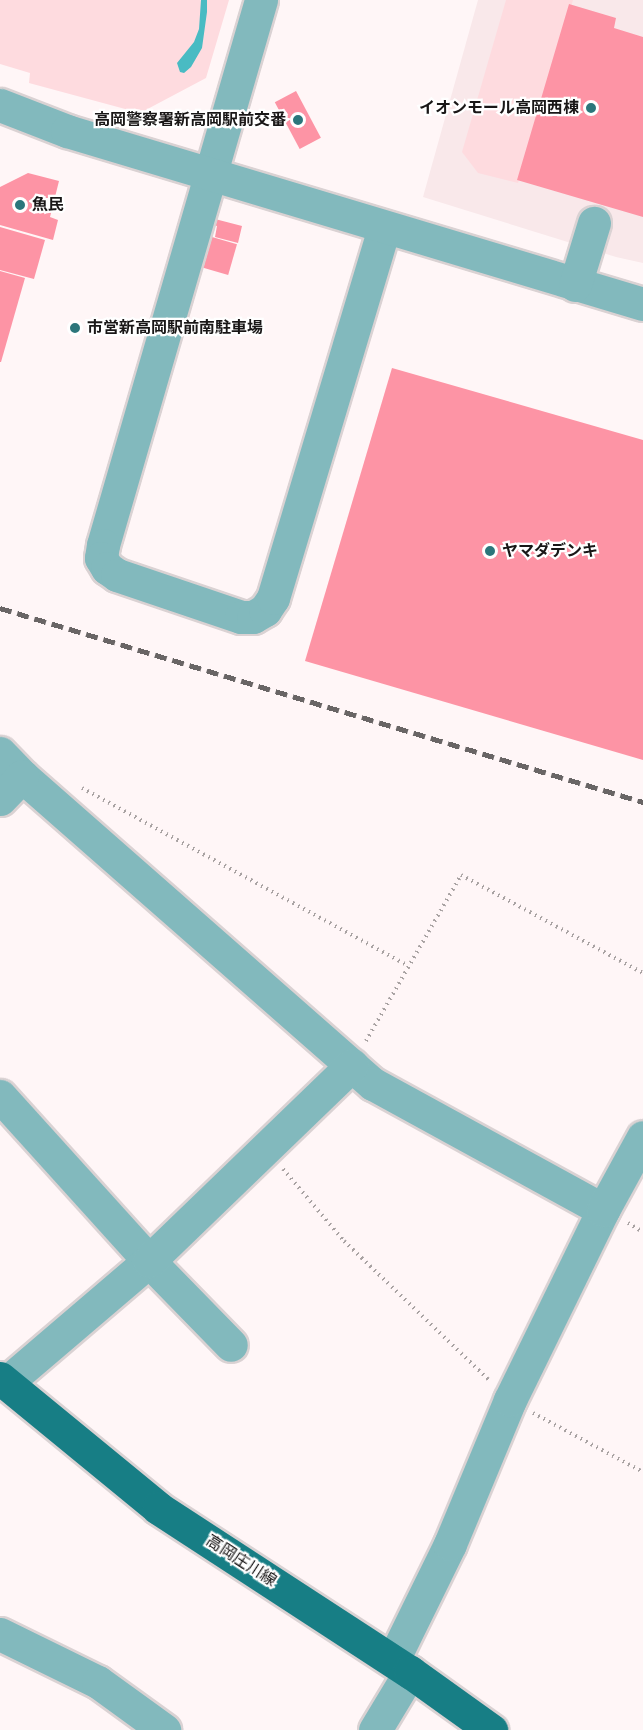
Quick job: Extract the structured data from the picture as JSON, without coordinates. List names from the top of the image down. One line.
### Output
{"streets":{"main road":["高岡庄川線"]},"places":["イオンモール高岡西棟","高岡警察署新高岡駅前交番","魚民","市営新高岡駅前南駐車場","ヤマダデンキ"]}
